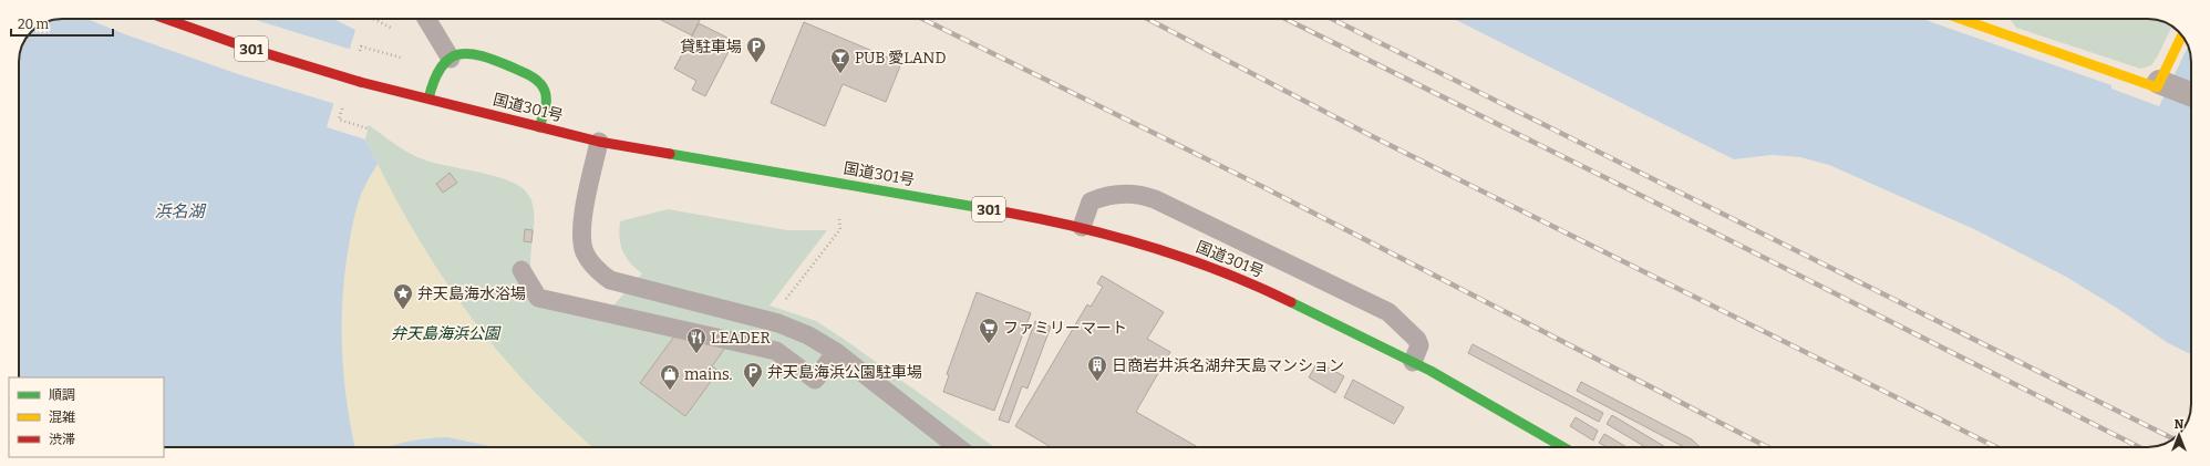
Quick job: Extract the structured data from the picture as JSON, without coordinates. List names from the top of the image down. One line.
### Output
{"streets":{"main road":["301","国道301号"]},"water":["浜名湖"],"parks":["弁天島海浜公園"],"places":{"parking":["貸駐車場","弁天島海浜公園駐車場"],"bar":["PUB 愛LAND"],"place":["弁天島海水浴場"],"supermarket":["ファミリーマート"],"restaurant":["LEADER"],"building":["日商岩井浜名湖弁天島マンション"],"shop":["mains."]},"legend":["順調","混雑","渋滞"],"scale_bar":"20 m","north":"top"}
